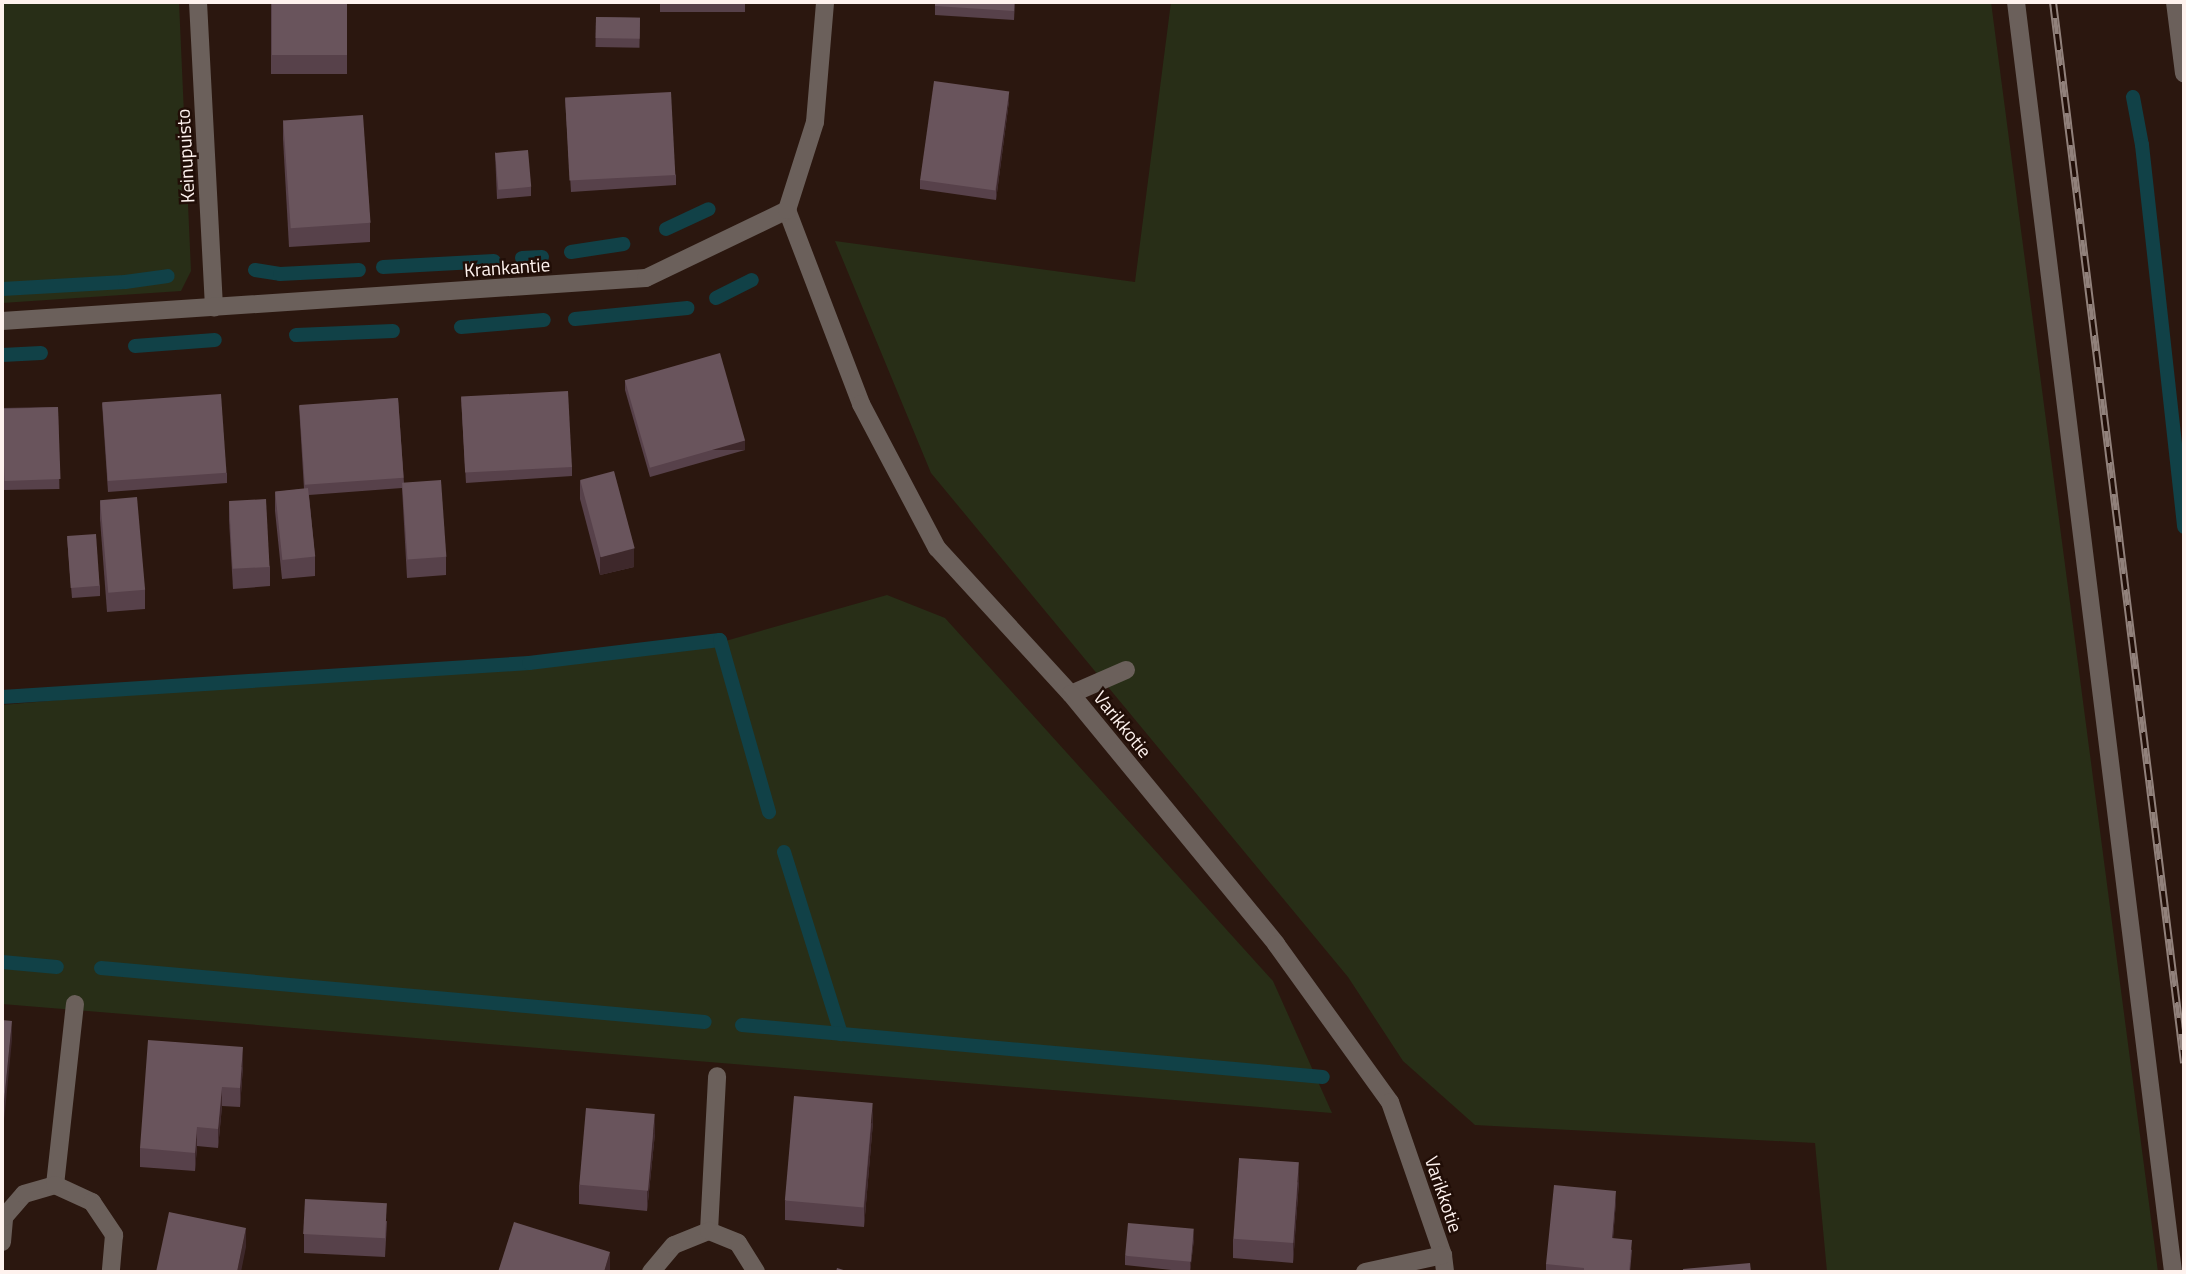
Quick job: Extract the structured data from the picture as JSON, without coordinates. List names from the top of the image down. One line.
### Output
{"streets":{"street":["Keinupuisto","Krankantie","Varikkotie"]},"crossings":[["Keinupuisto","Krankantie"],["Krankantie","Varikkotie"]]}
